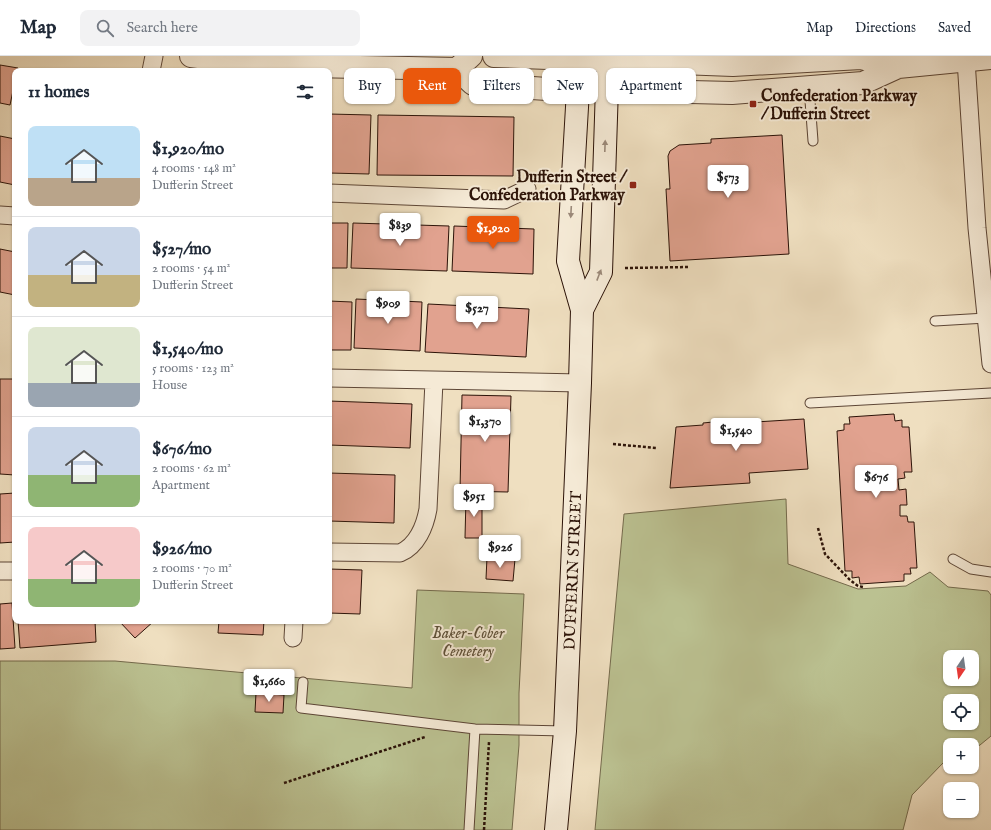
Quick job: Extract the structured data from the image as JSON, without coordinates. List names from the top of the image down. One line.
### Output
{"streets":{"street":["DUFFERIN STREET"]},"parks":["Baker-Cober Cemetery"],"places":{"transit":["Confederation Parkway / Dufferin Street","Dufferin Street / Confederation Parkway"]},"north":"bottom","page":{"header":"Map","search":"Search here","nav":["Map","Directions","Saved"],"chip":["Buy","Rent","Filters","New","Apartment"],"heading":"11 homes","list":[{"name":"$1,920/mo","note":"4 rooms · 148 m² · Dufferin Street"},{"name":"$527/mo","note":"2 rooms · 54 m² · Dufferin Street"},{"name":"$1,540/mo","note":"5 rooms · 123 m² · House"},{"name":"$676/mo","note":"2 rooms · 62 m² · Apartment"},{"name":"$926/mo","note":"2 rooms · 70 m² · Dufferin Street"}],"price":["$573","$839","$1,920","$909","$527","$1,370","$1,540","$676","$951","$926","$1,660"],"map_buttons":["+","−"]}}
